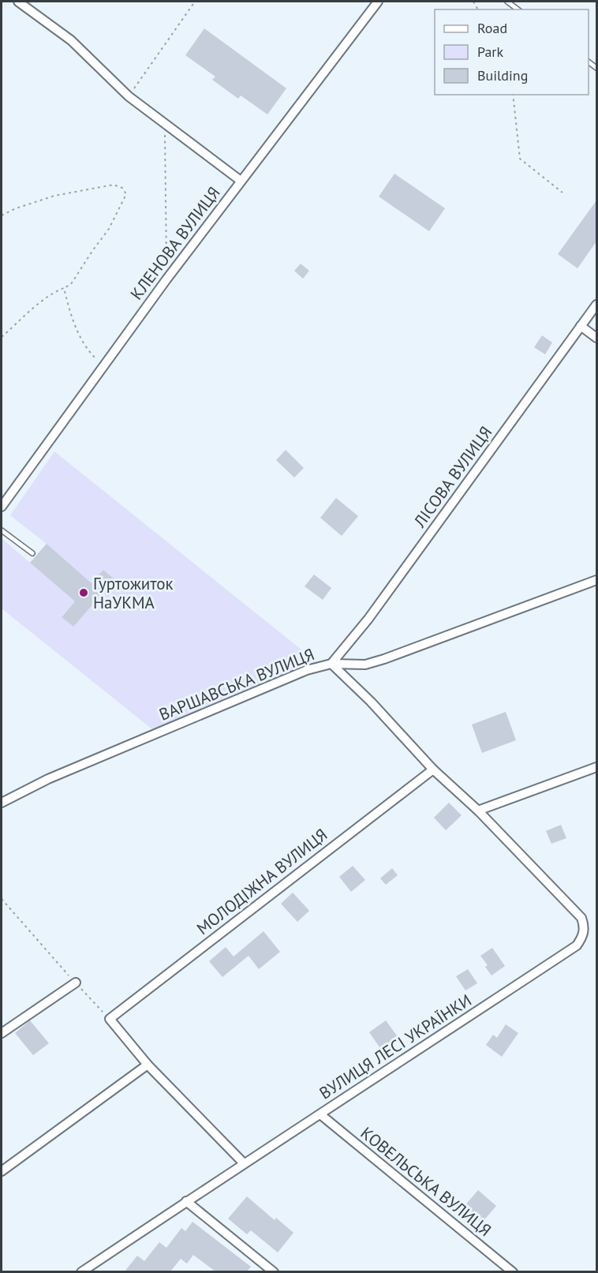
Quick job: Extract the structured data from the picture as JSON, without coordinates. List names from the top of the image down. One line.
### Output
{"streets":{"street":["КЛЕНОВА ВУЛИЦЯ","ЛІСОВА ВУЛИЦЯ","ВАРШАВСЬКА ВУЛИЦЯ","МОЛОДІЖНА ВУЛИЦЯ","ВУЛИЦЯ ЛЕСІ УКРАЇНКИ","КОВЕЛЬСЬКА ВУЛИЦЯ"]},"crossings":[["ЛІСОВА ВУЛИЦЯ","ВАРШАВСЬКА ВУЛИЦЯ"],["ВУЛИЦЯ ЛЕСІ УКРАЇНКИ","КОВЕЛЬСЬКА ВУЛИЦЯ"]],"places":["Гуртожиток НаУКМА"],"legend":["Road","Park","Building"]}
